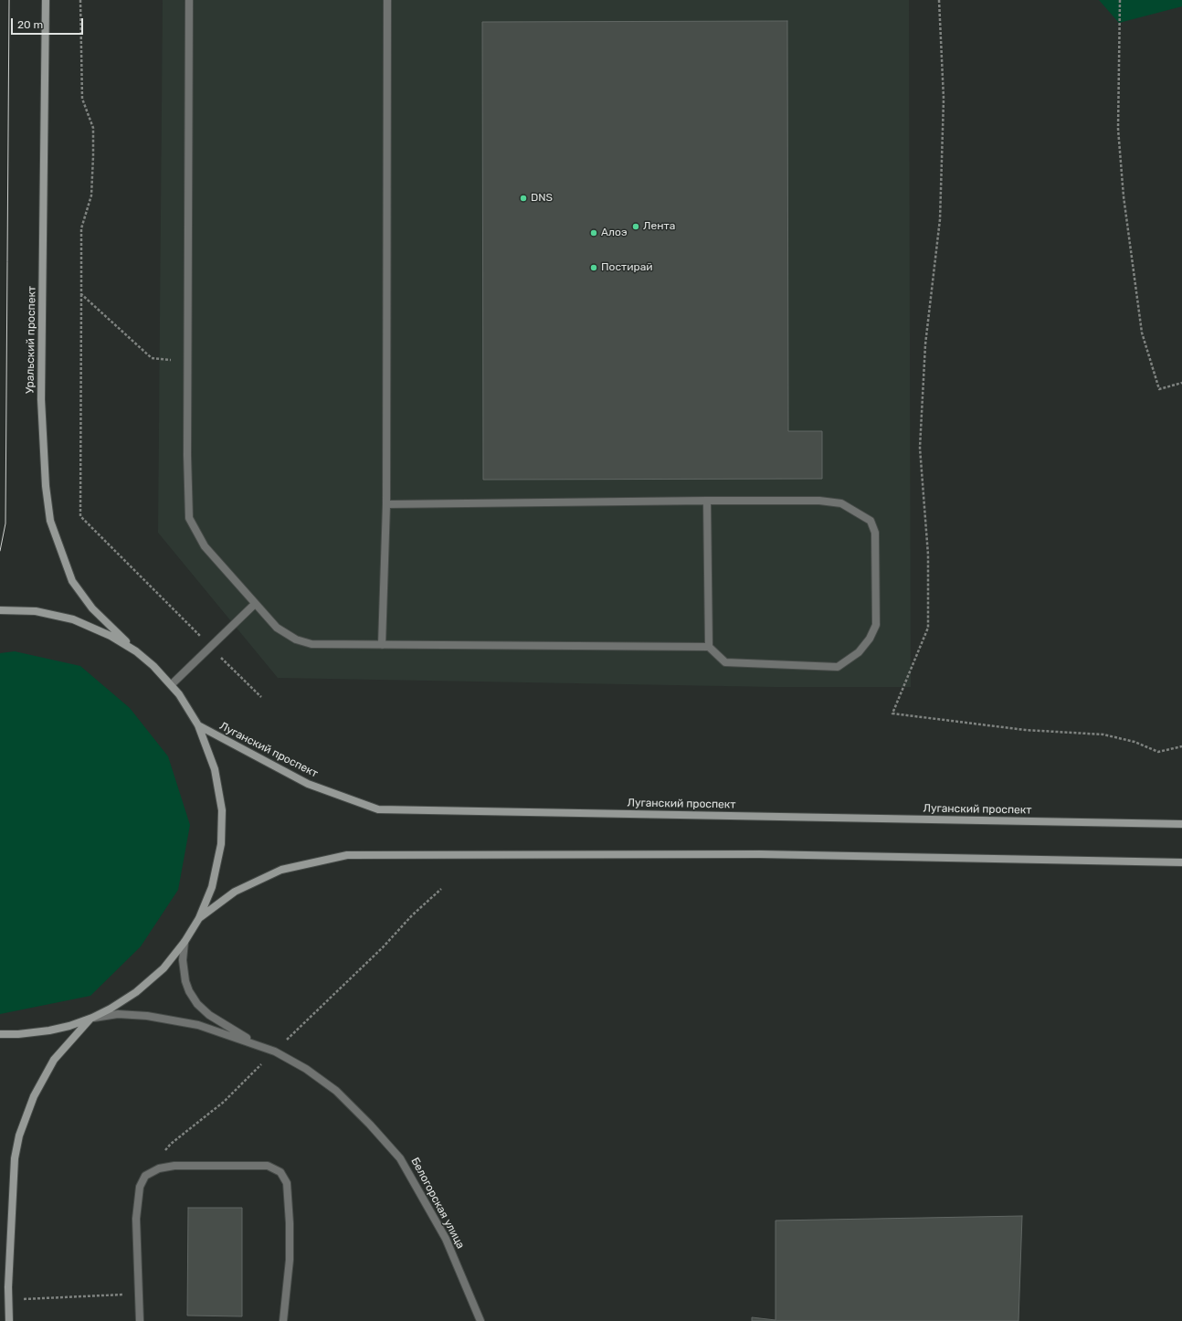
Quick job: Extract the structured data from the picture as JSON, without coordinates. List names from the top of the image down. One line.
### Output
{"streets":{"main road":["Уральский проспект","Луганский проспект"],"street":["Белогорская улица"]},"places":["DNS","Лента","Алоэ","Постирай"],"scale_bar":"20 m"}
